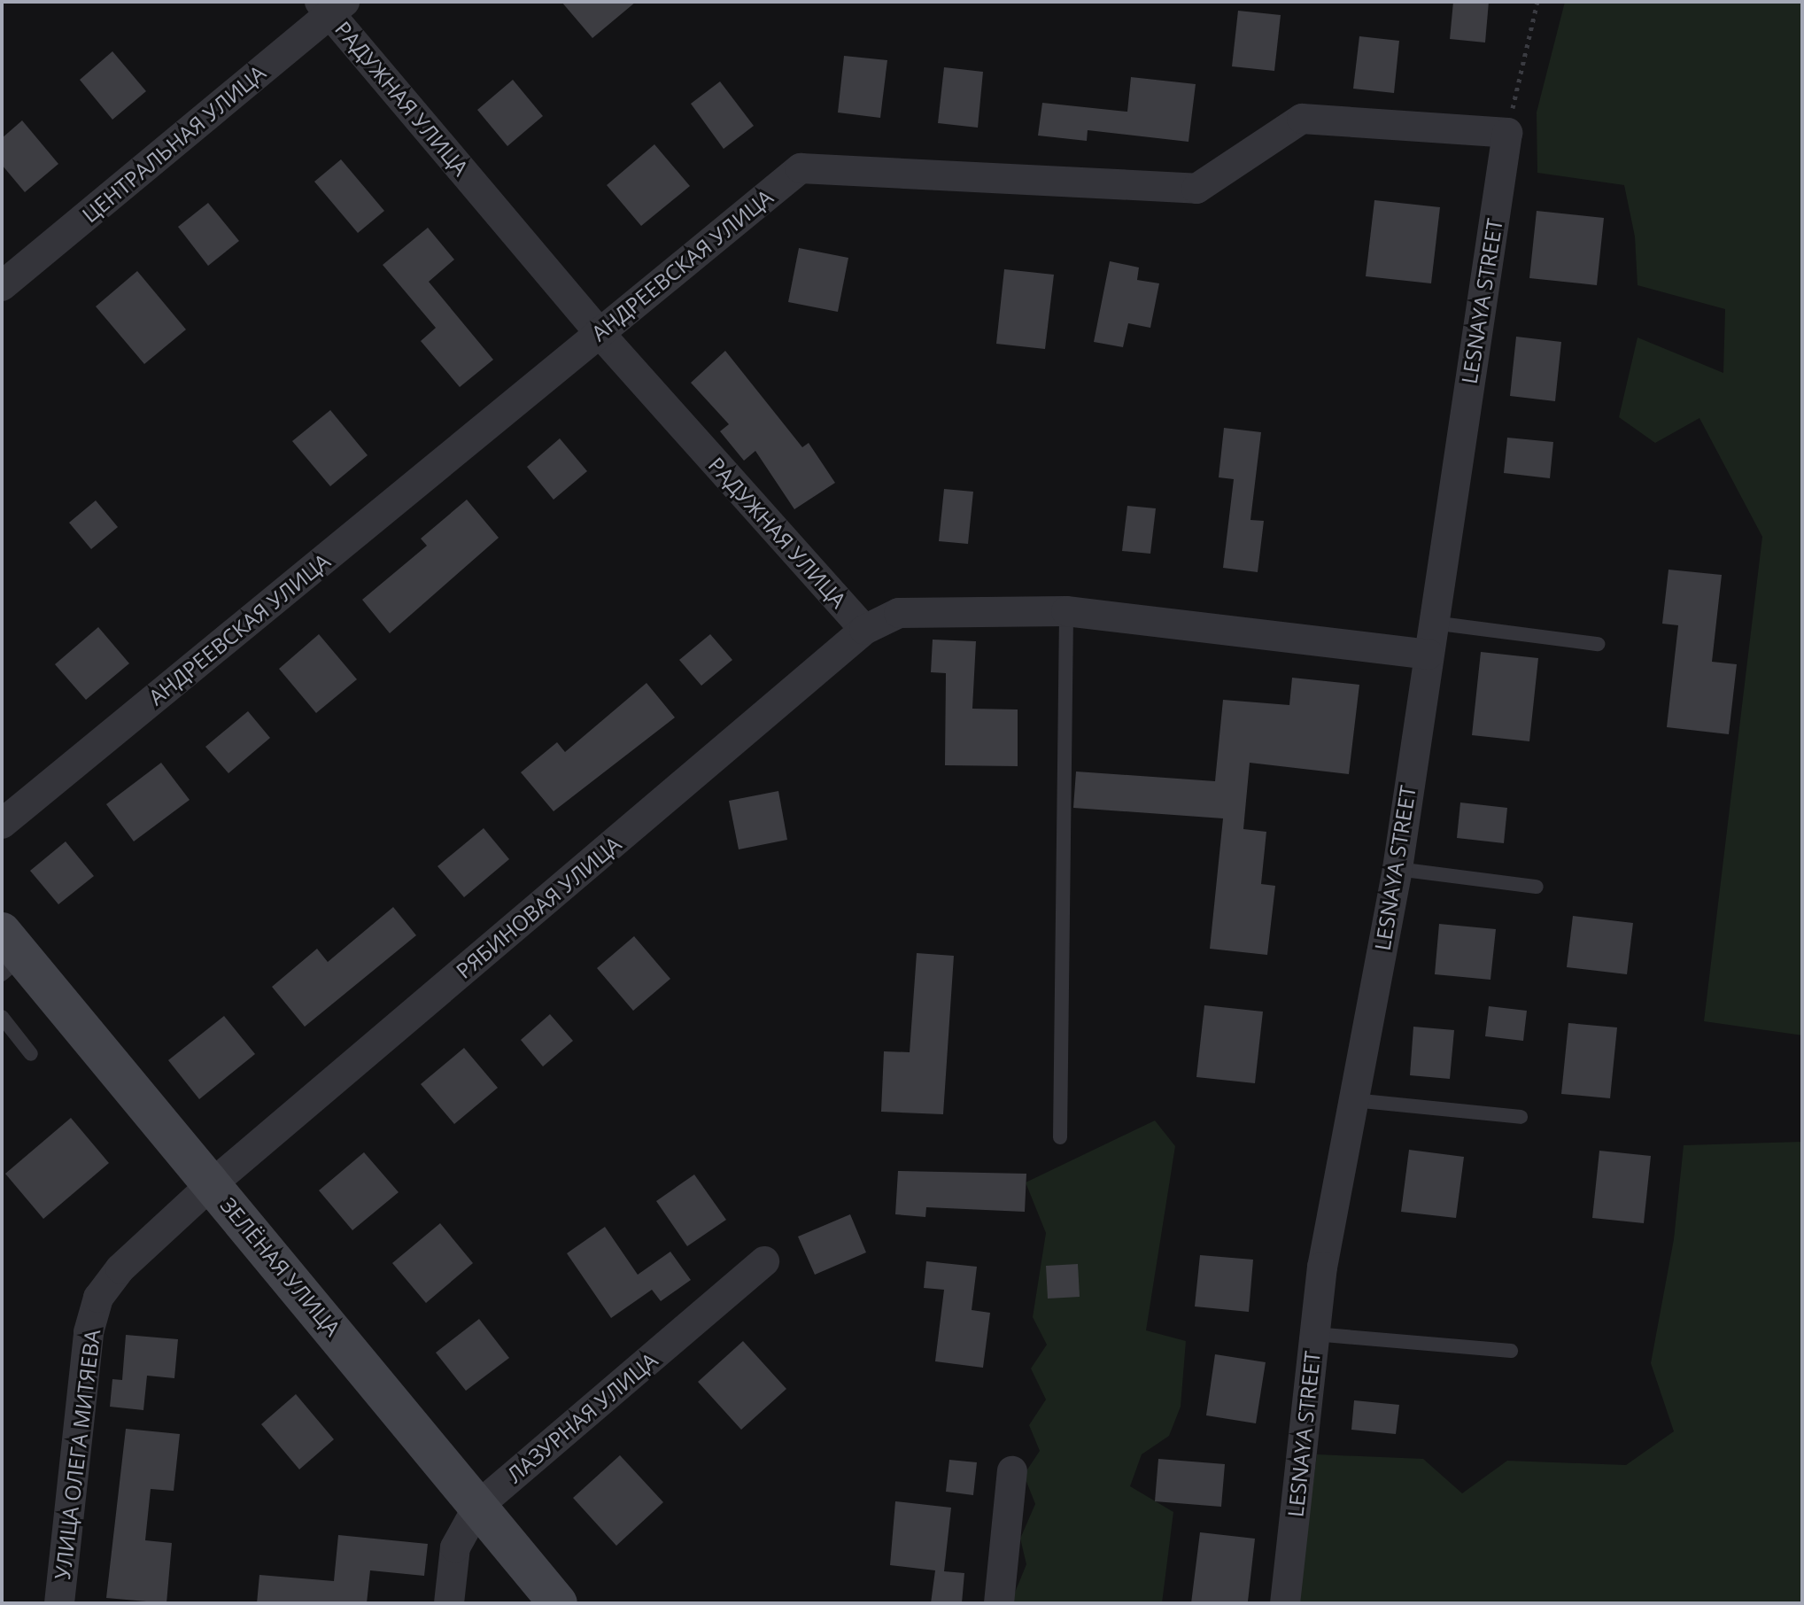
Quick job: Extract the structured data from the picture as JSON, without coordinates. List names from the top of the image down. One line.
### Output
{"streets":{"street":["РАДУЖНАЯ УЛИЦА","ЦЕНТРАЛЬНАЯ УЛИЦА","АНДРЕЕВСКАЯ УЛИЦА","LESNAYA STREET","РЯБИНОВАЯ УЛИЦА","ЗЕЛЁНАЯ УЛИЦА","ЛАЗУРНАЯ УЛИЦА","УЛИЦА ОЛЕГА МИТЯЕВА"]},"crossings":[["РАДУЖНАЯ УЛИЦА","ЦЕНТРАЛЬНАЯ УЛИЦА"],["РАДУЖНАЯ УЛИЦА","АНДРЕЕВСКАЯ УЛИЦА"],["РАДУЖНАЯ УЛИЦА","РЯБИНОВАЯ УЛИЦА"],["АНДРЕЕВСКАЯ УЛИЦА","LESNAYA STREET"],["РЯБИНОВАЯ УЛИЦА","ЗЕЛЁНАЯ УЛИЦА"],["РЯБИНОВАЯ УЛИЦА","УЛИЦА ОЛЕГА МИТЯЕВА"],["ЗЕЛЁНАЯ УЛИЦА","ЛАЗУРНАЯ УЛИЦА"],["ЗЕЛЁНАЯ УЛИЦА","УЛИЦА ОЛЕГА МИТЯЕВА"]]}
